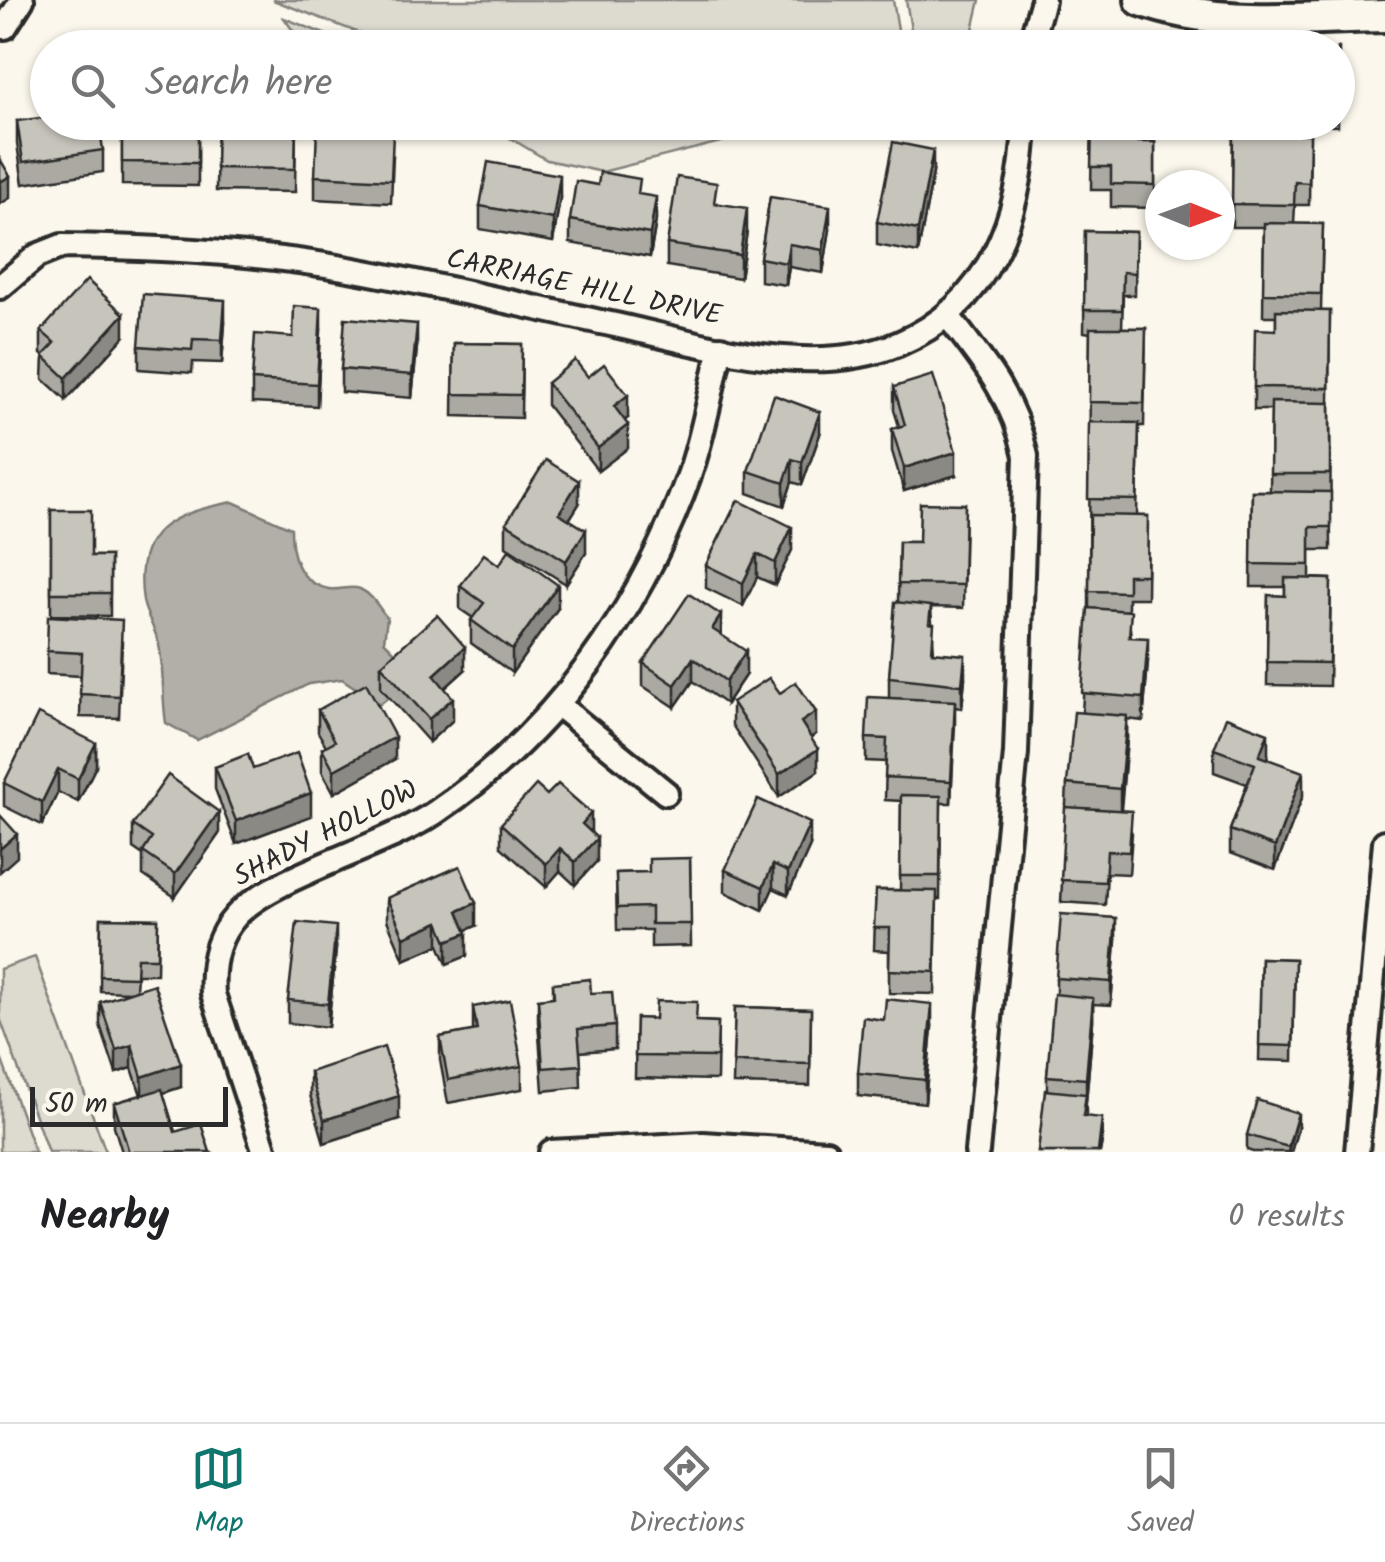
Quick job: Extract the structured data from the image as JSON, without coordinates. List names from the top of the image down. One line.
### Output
{"streets":{"street":["CARRIAGE HILL DRIVE","SHADY HOLLOW"]},"crossings":[["CARRIAGE HILL DRIVE","SHADY HOLLOW"]],"scale_bar":"50 m","north":"right","page":{"search":"Search here","scale":"50 m","heading":["Nearby","0 results"],"nav":["Map","Directions","Saved"]}}
